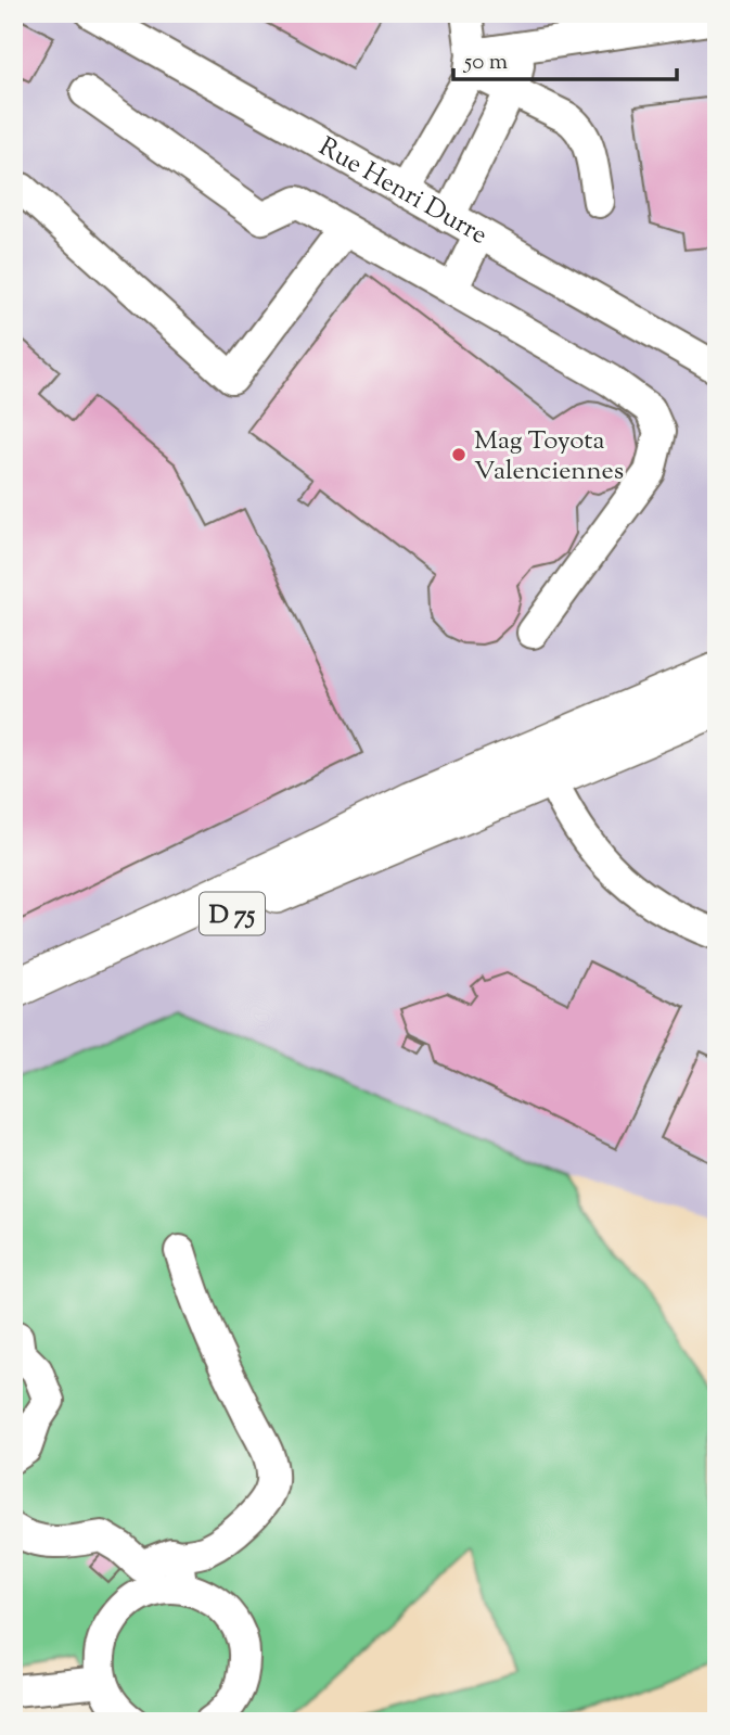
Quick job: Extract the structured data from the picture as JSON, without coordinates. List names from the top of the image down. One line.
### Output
{"streets":{"main road":["D 75"],"street":["Rue Henri Durre"]},"places":["Mag Toyota Valenciennes"],"scale_bar":"50 m"}
